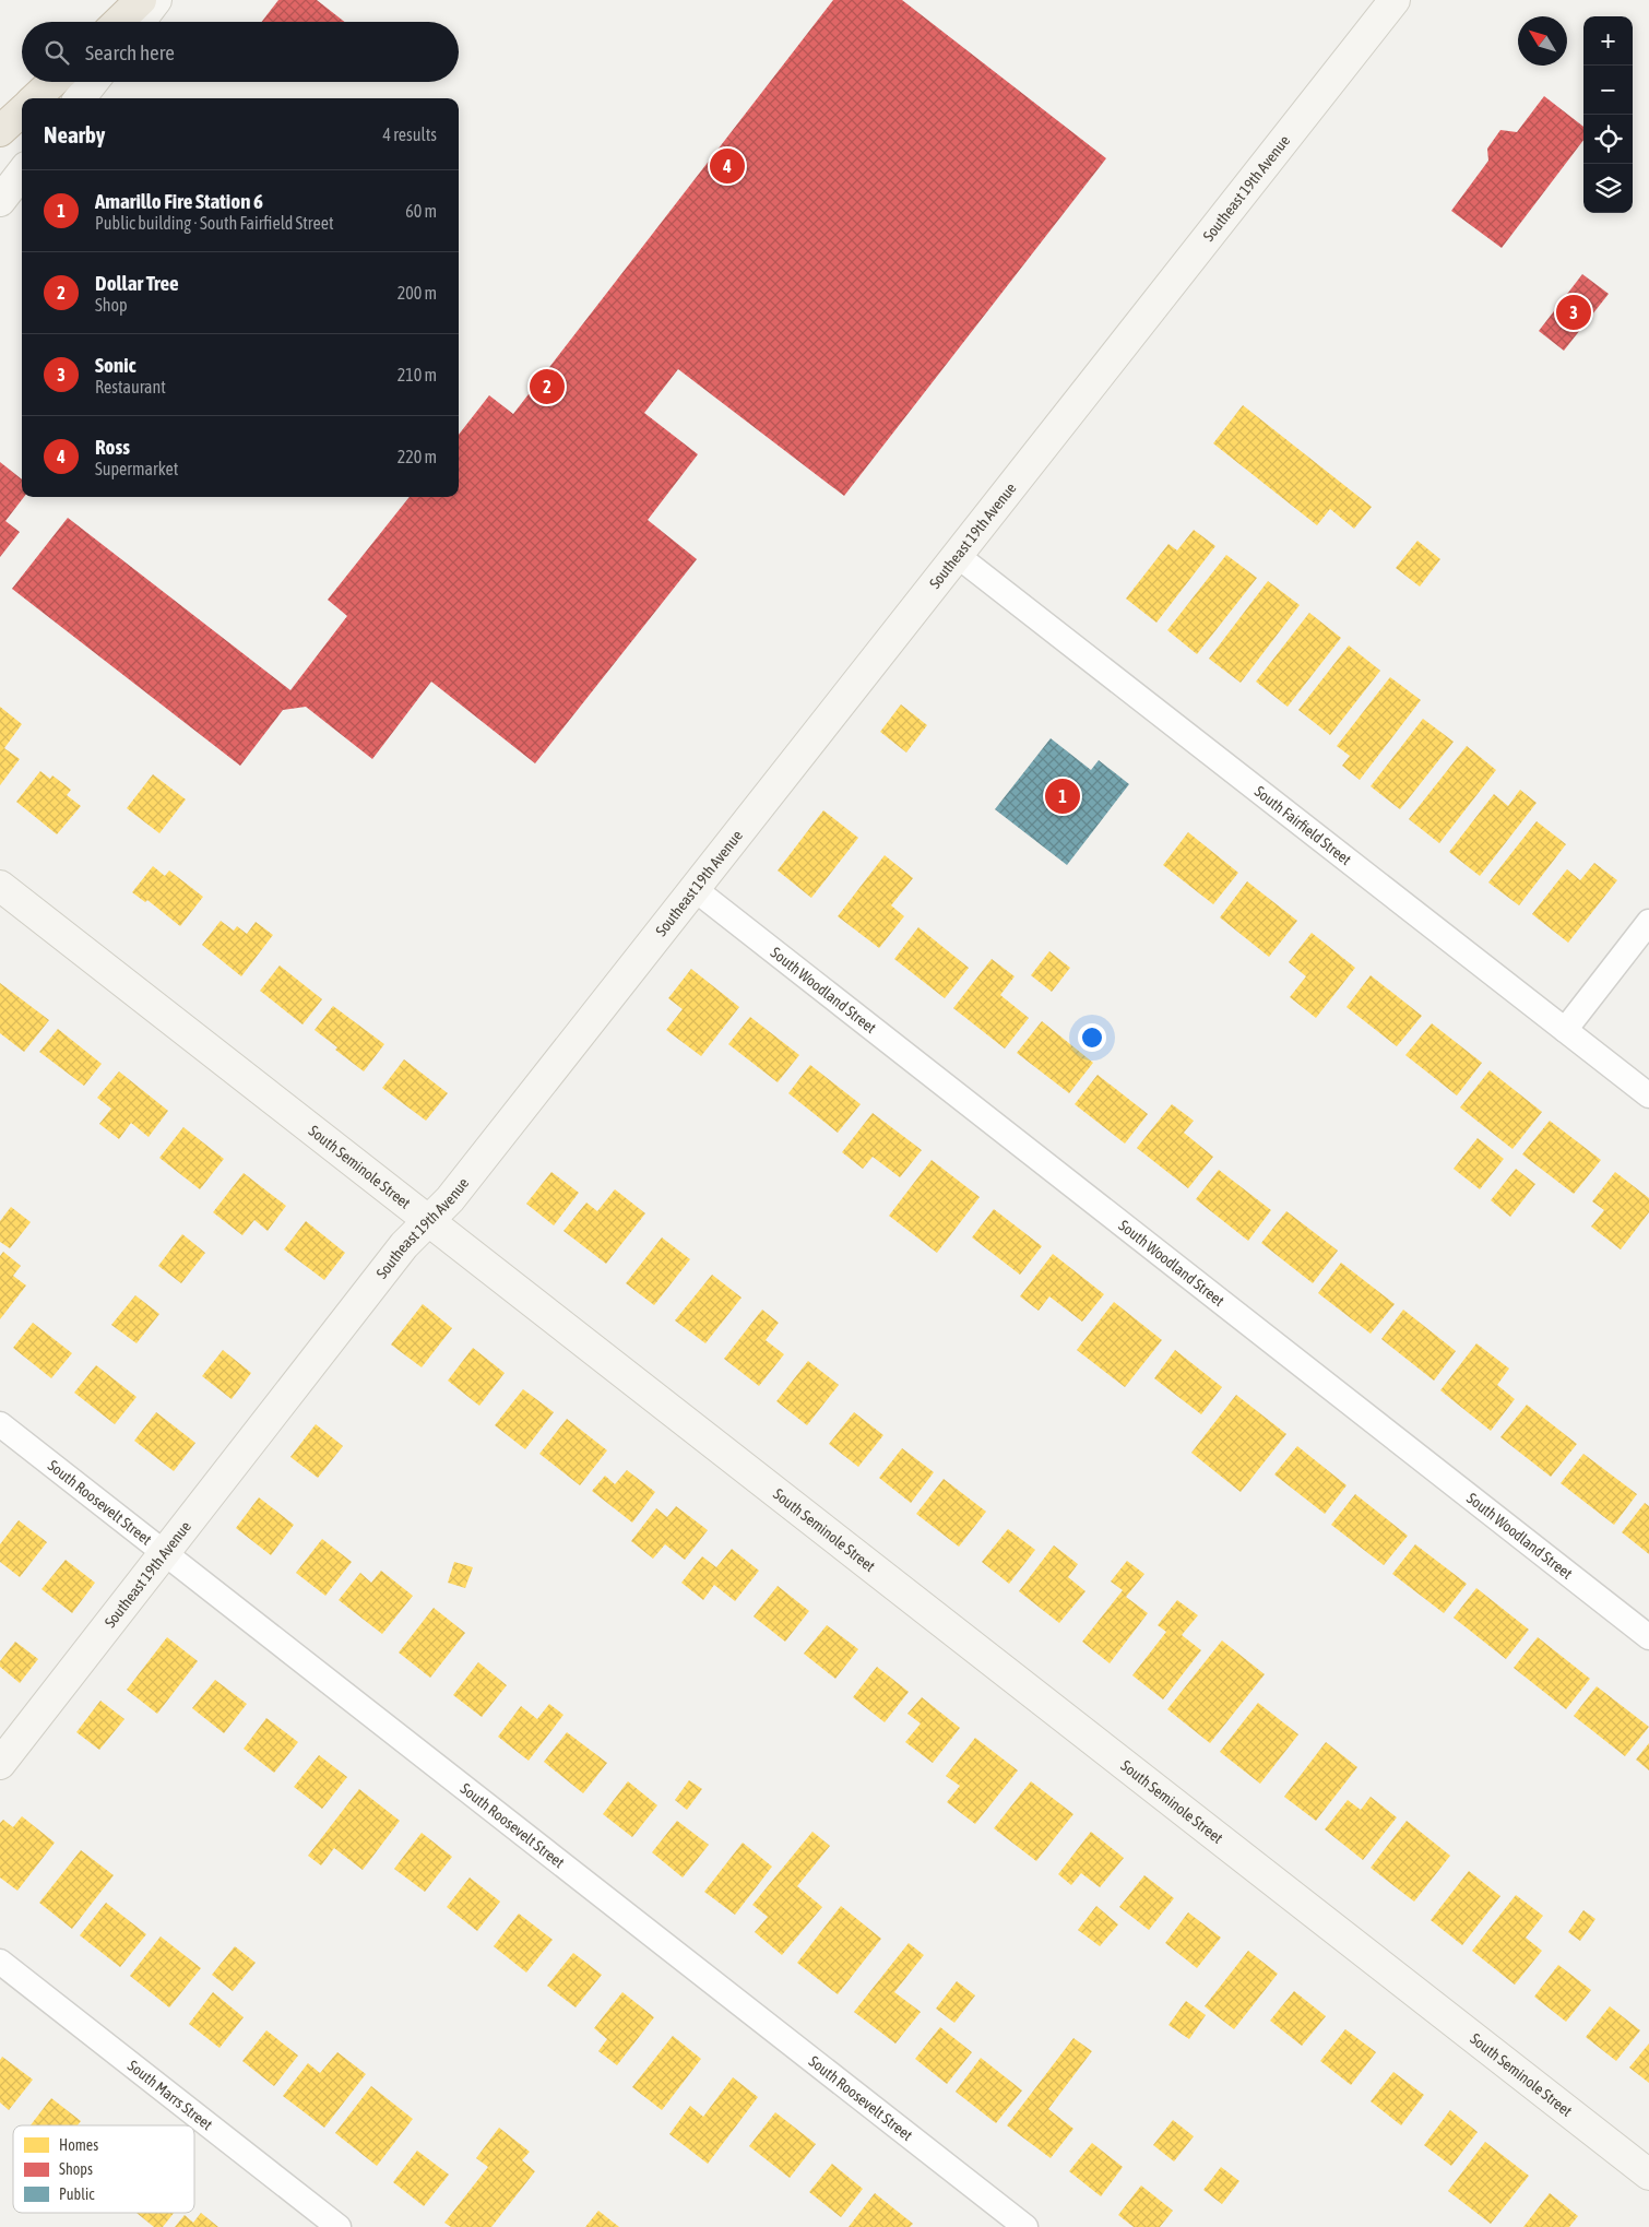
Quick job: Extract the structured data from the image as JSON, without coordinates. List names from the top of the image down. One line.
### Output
{"streets":{"street":["Southeast 19th Avenue","South Fairfield Street","South Woodland Street","South Seminole Street","South Roosevelt Street","South Marrs Street"]},"crossings":[["Southeast 19th Avenue","South Fairfield Street"],["Southeast 19th Avenue","South Woodland Street"],["Southeast 19th Avenue","South Seminole Street"],["Southeast 19th Avenue","South Roosevelt Street"]],"legend":["Homes","Shops","Public"],"north":"top left","page":{"map_buttons":["+","−"],"search":"Search here","heading":["Nearby","4 results"],"pins":["4","3","2","1"],"list":[{"mark":"1","name":"Amarillo Fire Station 6","note":"Public building · South Fairfield Street","value":"60 m"},{"mark":"2","name":"Dollar Tree","note":"Shop","value":"200 m"},{"mark":"3","name":"Sonic","note":"Restaurant","value":"210 m"},{"mark":"4","name":"Ross","note":"Supermarket","value":"220 m"}]}}
